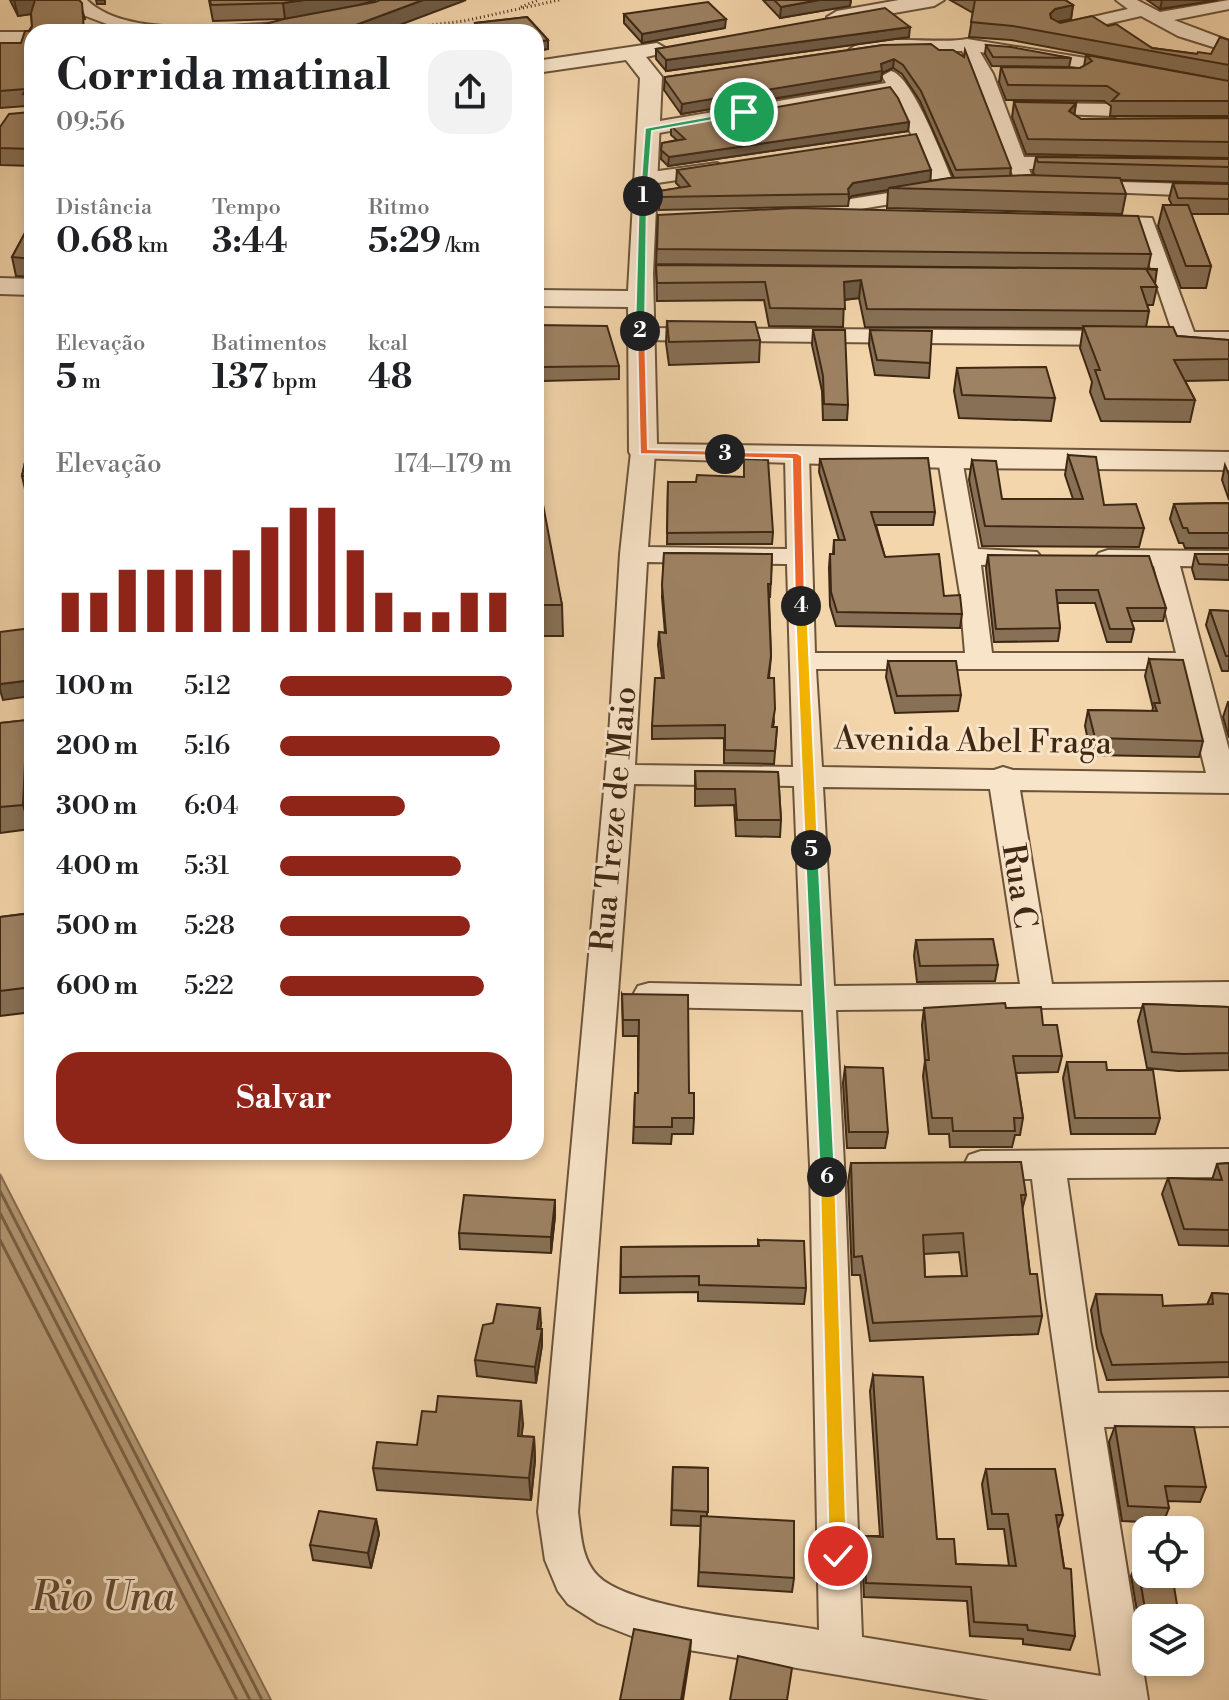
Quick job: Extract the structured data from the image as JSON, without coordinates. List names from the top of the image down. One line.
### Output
{"streets":{"street":["Avenida Abel Fraga","Rua Treze de Maio","Rua C"]},"crossings":[["Avenida Abel Fraga","Rua Treze de Maio"],["Avenida Abel Fraga","Rua C"]],"water":["Rio Una"],"page":{"heading":["Corrida matinal","09:56"],"stats":[["Distância","0.68 km"],["Tempo","3:44"],["Ritmo","5:29 /km"],["Elevação","5 m"],["Batimentos","137 bpm"],["kcal","48"]],"pins":["1","2","3","4","5","6"],"chart":["Elevação","174–179 m"],"list":[{"name":"100 m","note":"5:12"},{"name":"200 m","note":"5:16"},{"name":"300 m","note":"6:04"},{"name":"400 m","note":"5:31"},{"name":"500 m","note":"5:28"},{"name":"600 m","note":"5:22"}],"buttons":"Salvar"}}
